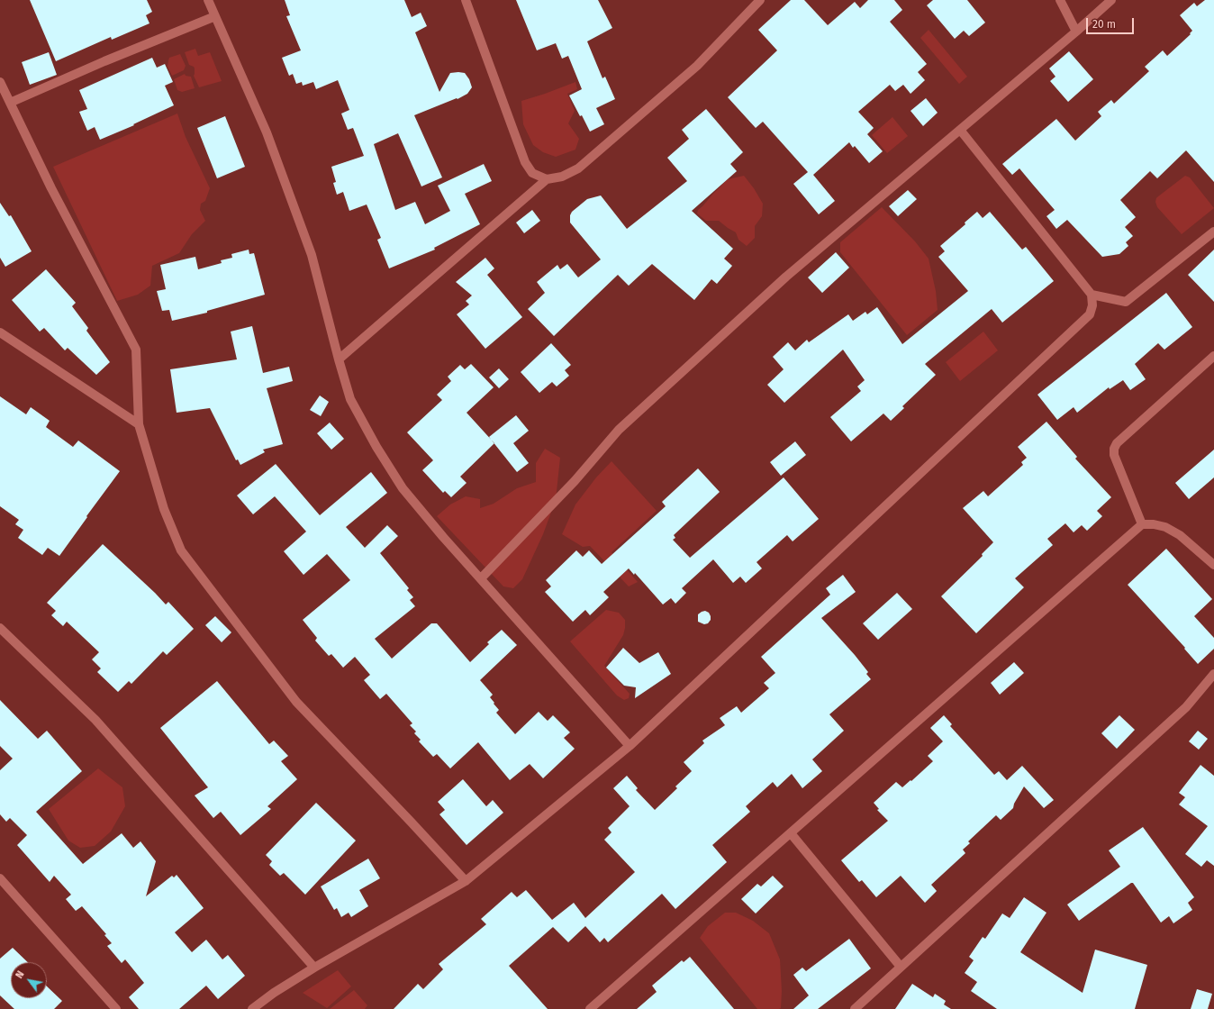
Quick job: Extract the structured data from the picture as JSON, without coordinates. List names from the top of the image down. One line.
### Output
{"scale_bar":"20 m","north":"top left"}
